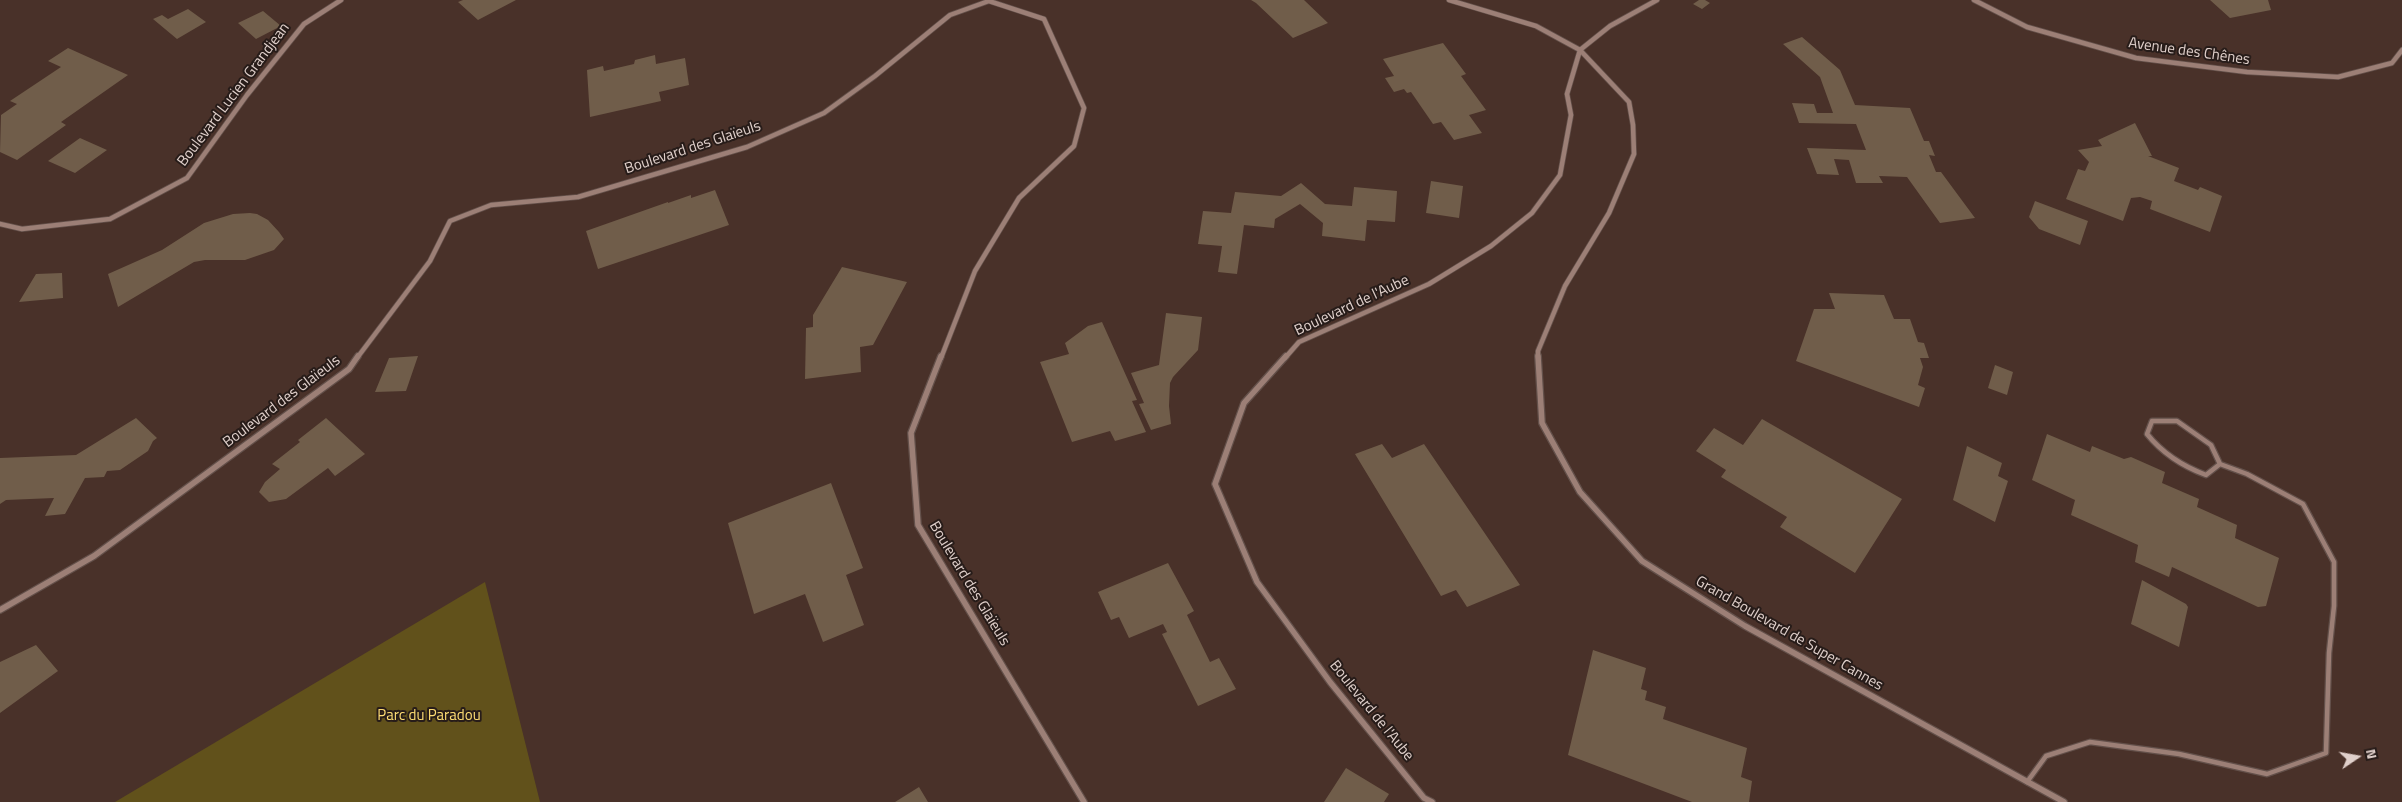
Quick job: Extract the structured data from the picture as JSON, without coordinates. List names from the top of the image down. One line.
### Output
{"streets":{"street":["Avenue des Chênes","Boulevard Lucien Grandjean","Boulevard des Glaïeuls","Boulevard de l'Aube","Grand Boulevard de Super Cannes"]},"crossings":[["Boulevard de l'Aube","Grand Boulevard de Super Cannes"]],"parks":["Parc du Paradou"],"north":"right"}
